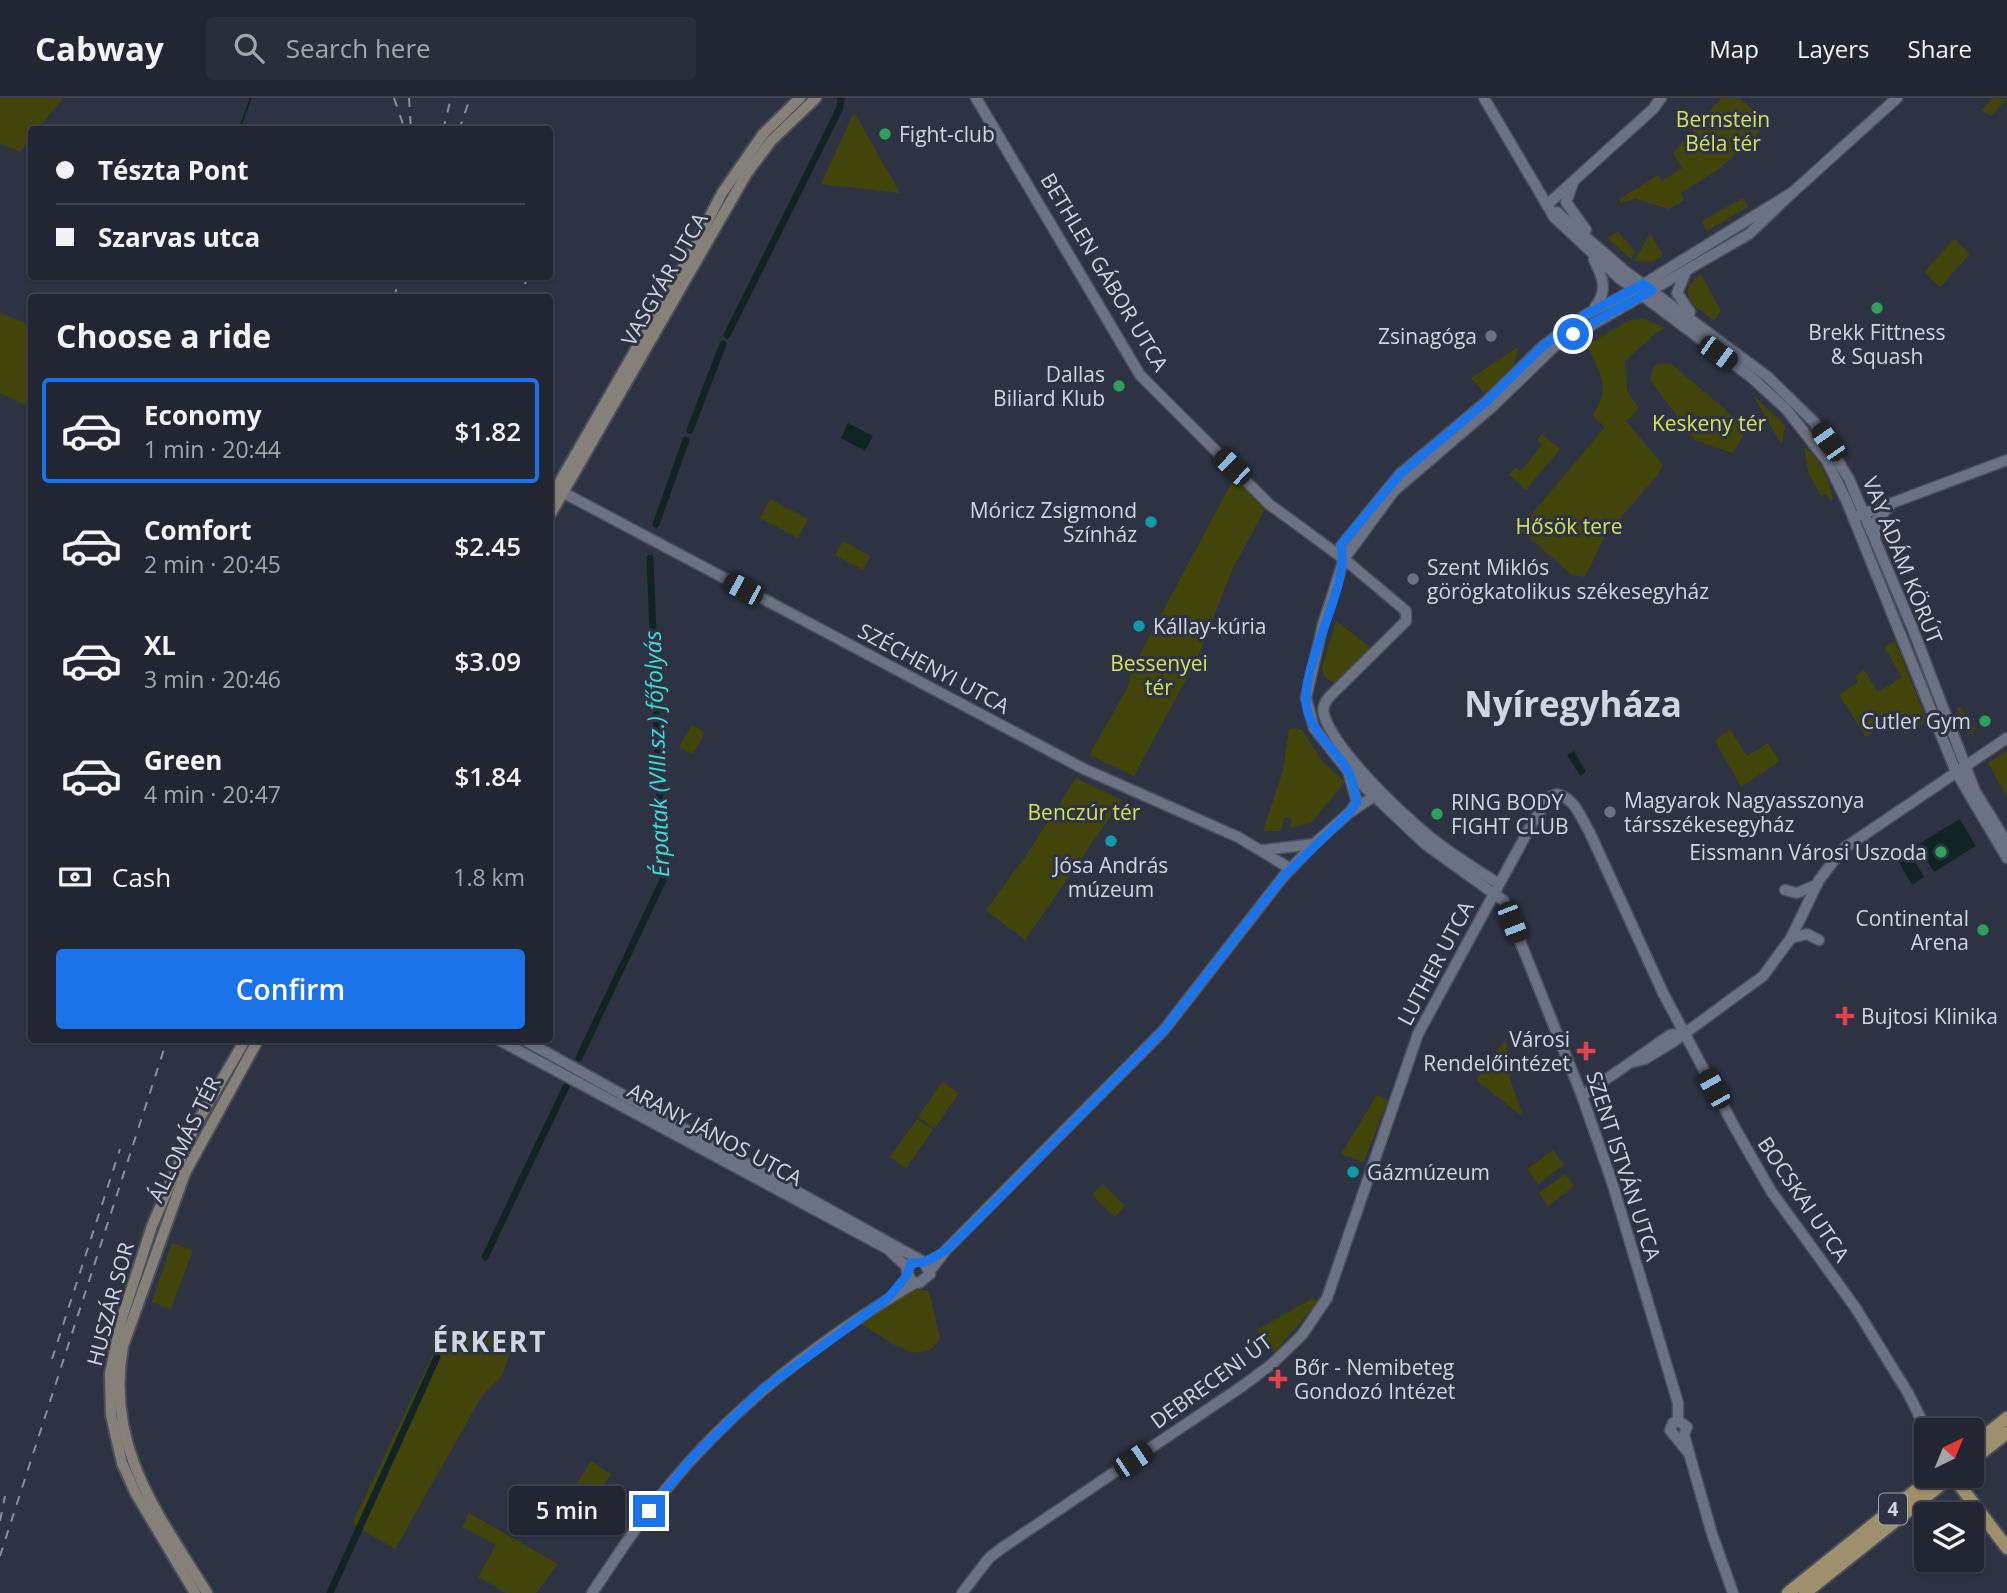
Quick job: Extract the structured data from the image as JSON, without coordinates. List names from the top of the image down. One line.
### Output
{"streets":{"main road":["VASGYÁR UTCA","ÁLLOMÁS TÉR","HUSZÁR SOR","4"],"street":["BETHLEN GÁBOR UTCA","VAY ÁDÁM KÖRÚT","SZÉCHENYI UTCA","LUTHER UTCA","ARANY JÁNOS UTCA","SZENT ISTVÁN UTCA","BOCSKAI UTCA","DEBRECENI ÚT"]},"crossings":[["VASGYÁR UTCA","SZÉCHENYI UTCA"],["LUTHER UTCA","SZENT ISTVÁN UTCA"],["LUTHER UTCA","BOCSKAI UTCA"],["LUTHER UTCA","DEBRECENI ÚT"],["ÁLLOMÁS TÉR","HUSZÁR SOR"]],"districts":["Nyíregyháza","ÉRKERT"],"water":["Érpatak (VIII.sz.) főfolyás"],"parks":["Bernstein Béla tér","Keskeny tér","Hősök tere","Bessenyei tér","Benczúr tér"],"places":{"other":["Fight-club","Brekk Fittness & Squash","Zsinagóga","Dallas Biliard Klub","Móricz Zsigmond Színház","Szent Miklós görögkatolikus székesegyház","Kállay-kúria","Cutler Gym","Magyarok Nagyasszonya társszékesegyház","RING BODY FIGHT CLUB","Jósa András múzeum","Eissmann Városi Uszoda","Continental Arena","Gázmúzeum"],"health":["Bujtosi Klinika","Városi Rendelőintézet","Bőr - Nemibeteg Gondozó Intézet"]},"north":"top right","page":{"header":"Cabway","search":"Search here","nav":["Map","Layers","Share"],"banner":["Tészta Pont","Szarvas utca"],"heading":"Choose a ride","list":[{"name":"Economy","note":"1 min · 20:44","value":"$1.82"},{"name":"Comfort","note":"2 min · 20:45","value":"$2.45"},{"name":"XL","note":"3 min · 20:46","value":"$3.09"},{"name":"Green","note":"4 min · 20:47","value":"$1.84"}],"pay":["Cash","1.8 km"],"buttons":"Confirm","bubble":"5 min"}}
